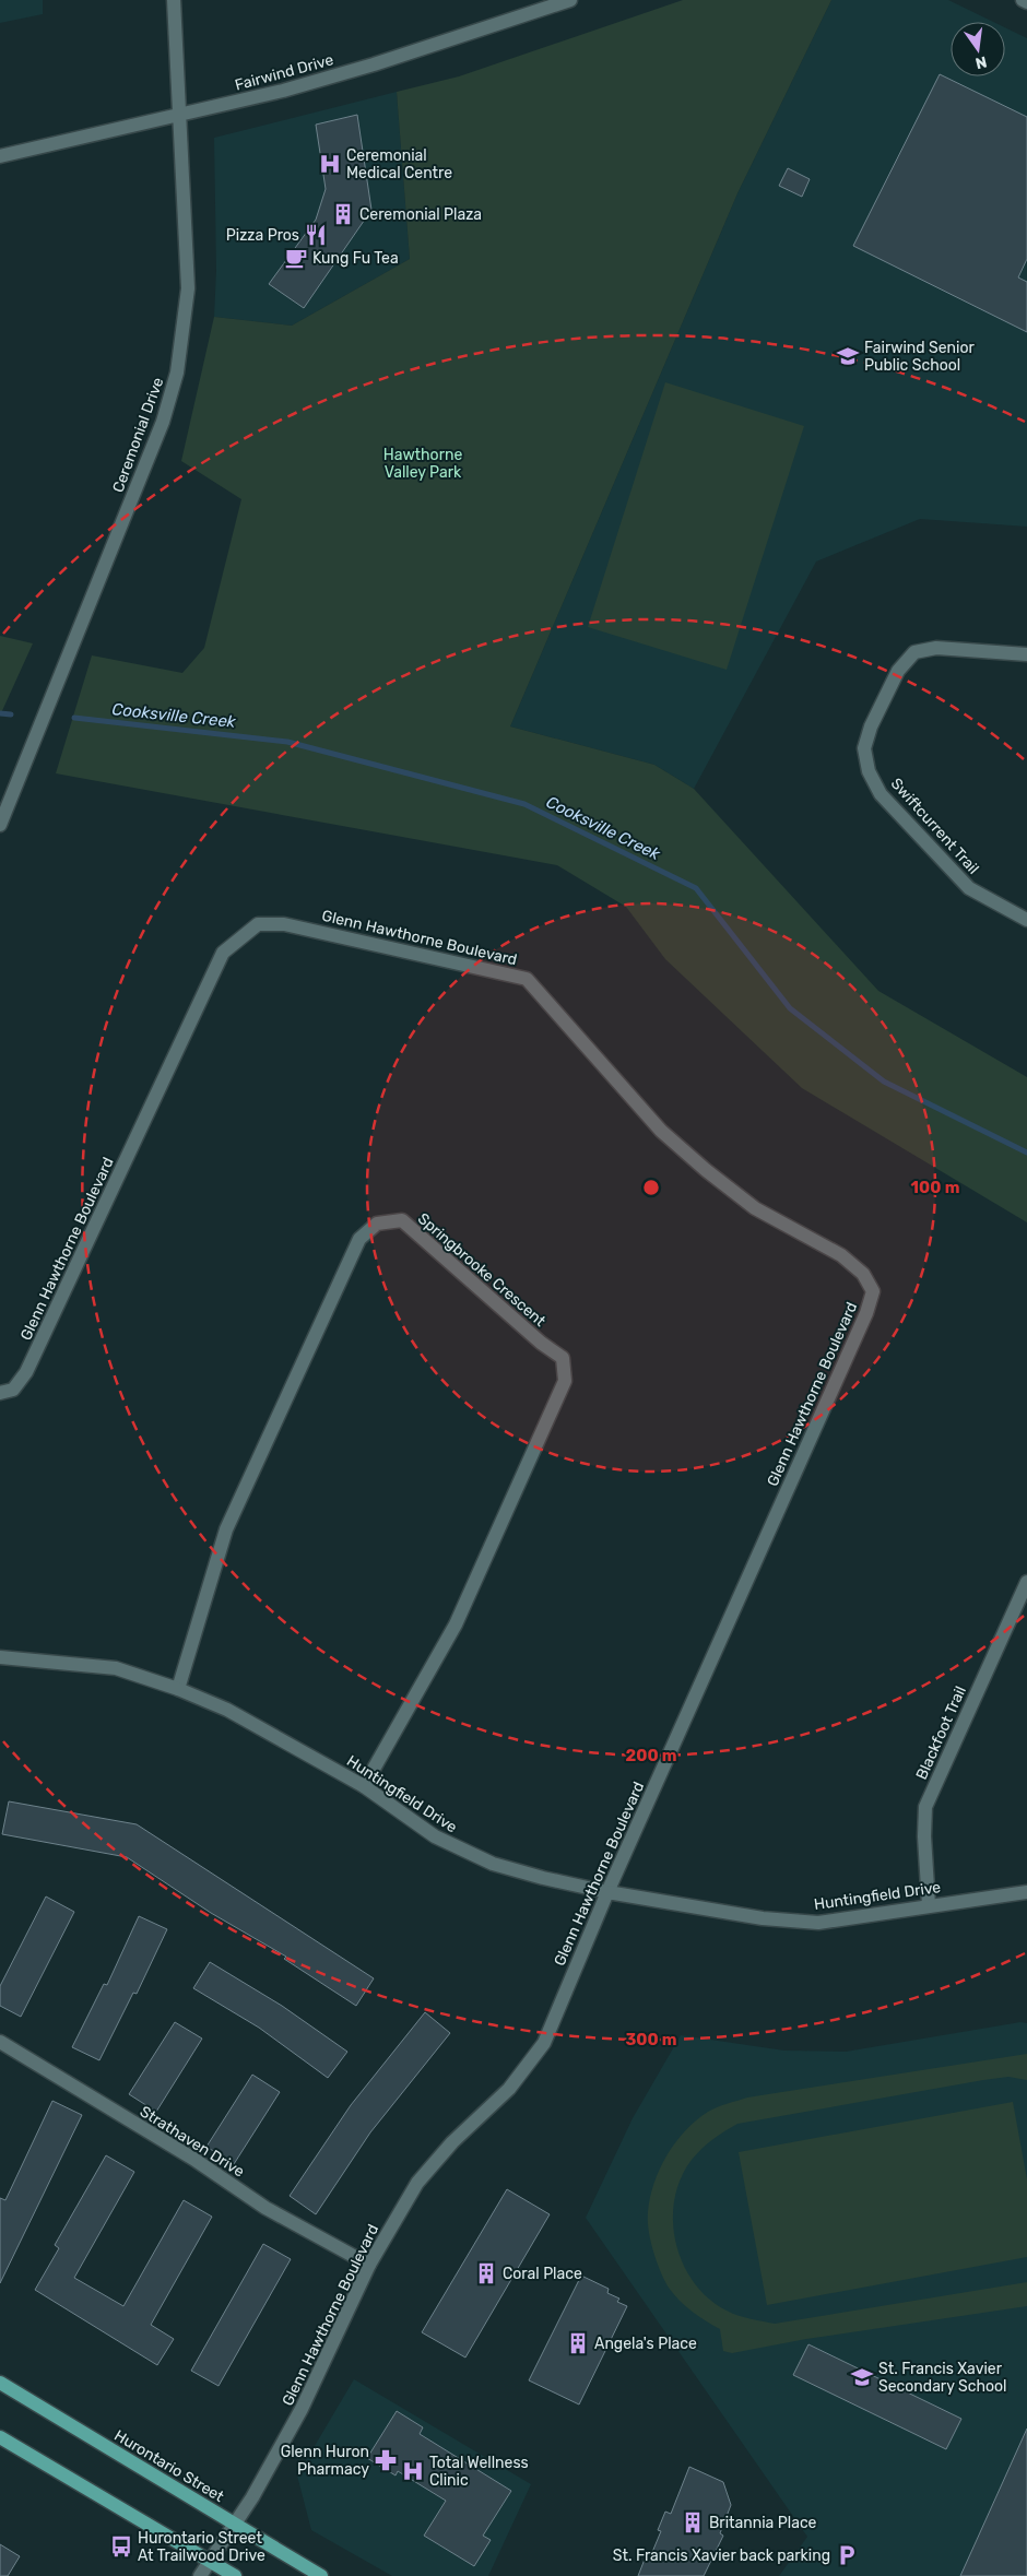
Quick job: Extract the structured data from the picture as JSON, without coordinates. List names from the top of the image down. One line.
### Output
{"streets":{"main road":["Hurontario Street"],"street":["Fairwind Drive","Ceremonial Drive","Swiftcurrent Trail","Glenn Hawthorne Boulevard","Springbrooke Crescent","Blackfoot Trail","Huntingfield Drive","Strathaven Drive"]},"crossings":[["Fairwind Drive","Ceremonial Drive"],["Glenn Hawthorne Boulevard","Huntingfield Drive"],["Glenn Hawthorne Boulevard","Strathaven Drive"],["Glenn Hawthorne Boulevard","Hurontario Street"],["Springbrooke Crescent","Huntingfield Drive"],["Blackfoot Trail","Huntingfield Drive"]],"water":["Cooksville Creek"],"parks":["Hawthorne Valley Park"],"places":{"hospital":["Ceremonial Medical Centre","Total Wellness Clinic"],"building":["Ceremonial Plaza","Coral Place","Angela's Place","Britannia Place"],"restaurant":["Pizza Pros"],"cafe":["Kung Fu Tea"],"school or university":["Fairwind Senior Public School","St. Francis Xavier Secondary School"],"pharmacy":["Glenn Huron Pharmacy"],"bus stop":["Hurontario Street At Trailwood Drive"],"parking":["St. Francis Xavier back parking"]},"north":"bottom","rings":["100 m","200 m","300 m"]}
